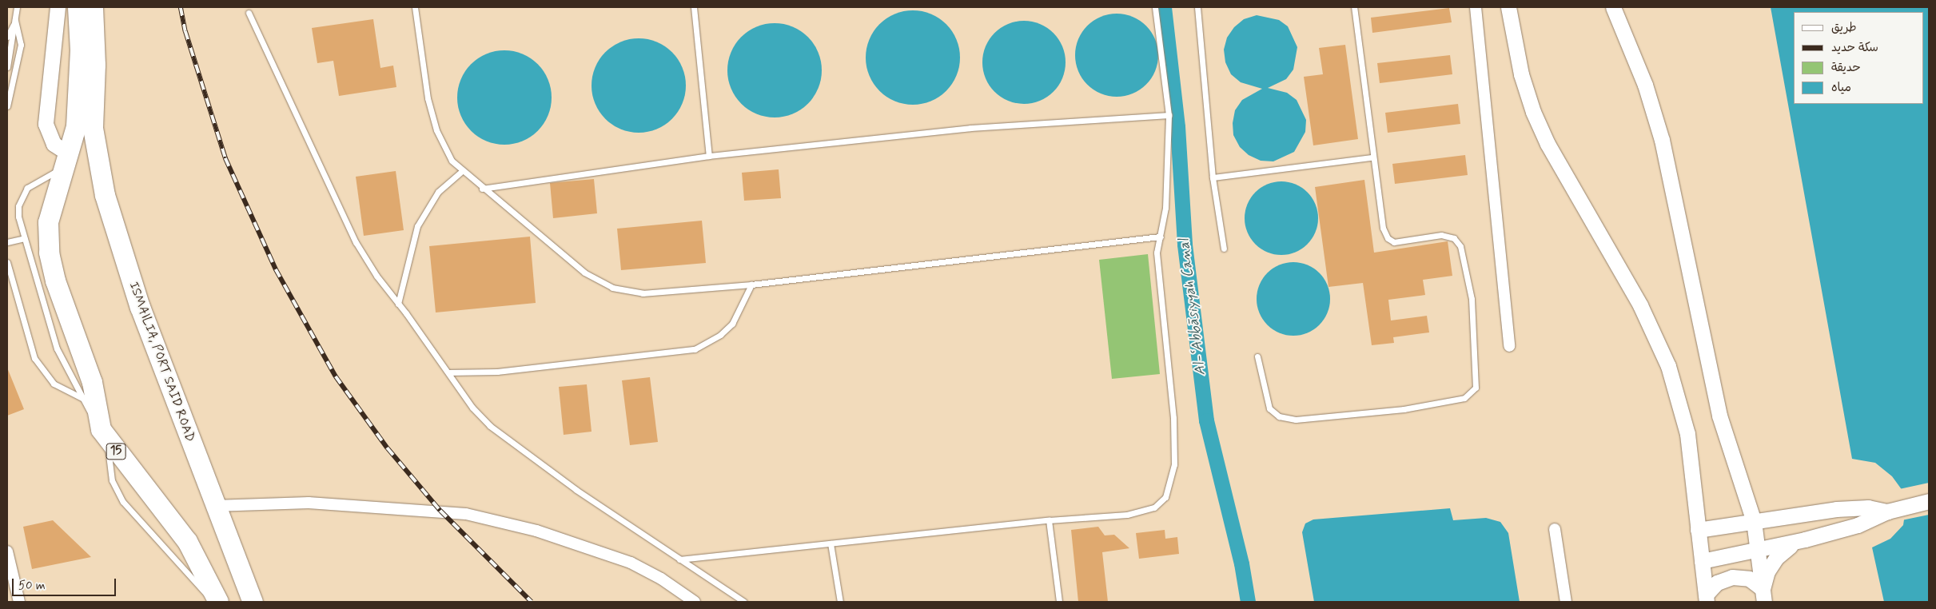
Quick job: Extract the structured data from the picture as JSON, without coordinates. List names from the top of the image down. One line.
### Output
{"streets":{"highway":["ISMAILIA, PORT SAID ROAD","15"]},"crossings":[["ISMAILIA, PORT SAID ROAD","15"]],"water":["Al-ʿAbbāsiyyah Canal"],"legend":["طريق","سكة حديد","حديقة","مياه"],"scale_bar":"50 m"}
